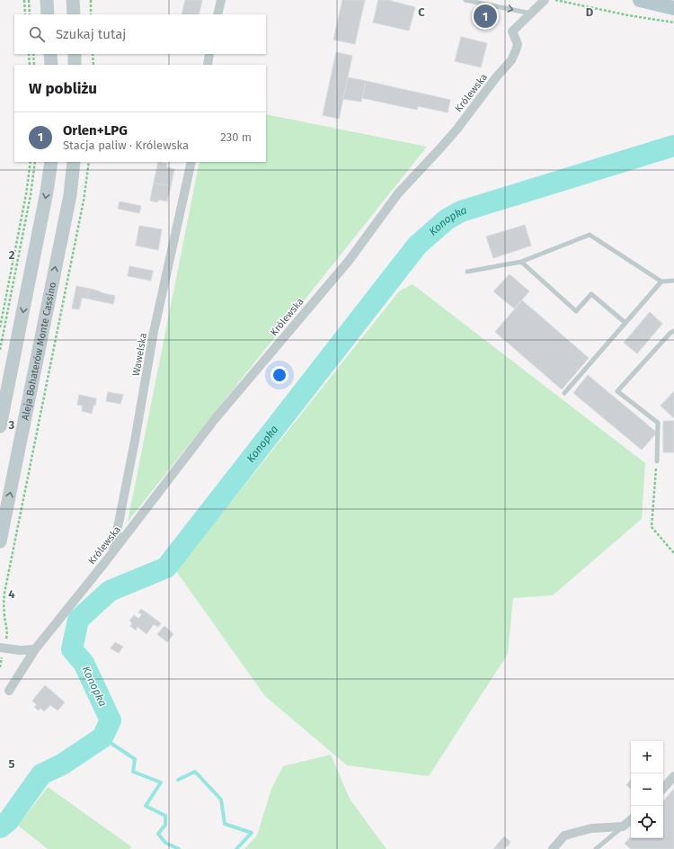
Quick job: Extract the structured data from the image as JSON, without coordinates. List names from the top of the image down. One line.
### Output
{"streets":{"main road":["Aleja Bohaterów Monte Cassino"],"street":["Królewska","Wawelska"]},"crossings":[["Królewska","Wawelska"]],"water":["Konopka"],"page":{"pins":"1","search":"Szukaj tutaj","heading":"W pobliżu","list":[{"mark":"1","name":"Orlen+LPG","note":"Stacja paliw · Królewska","value":"230 m"}],"map_buttons":["+","−"]},"grid":{"columns":["C","D"],"rows":["2","3","4","5"]}}
